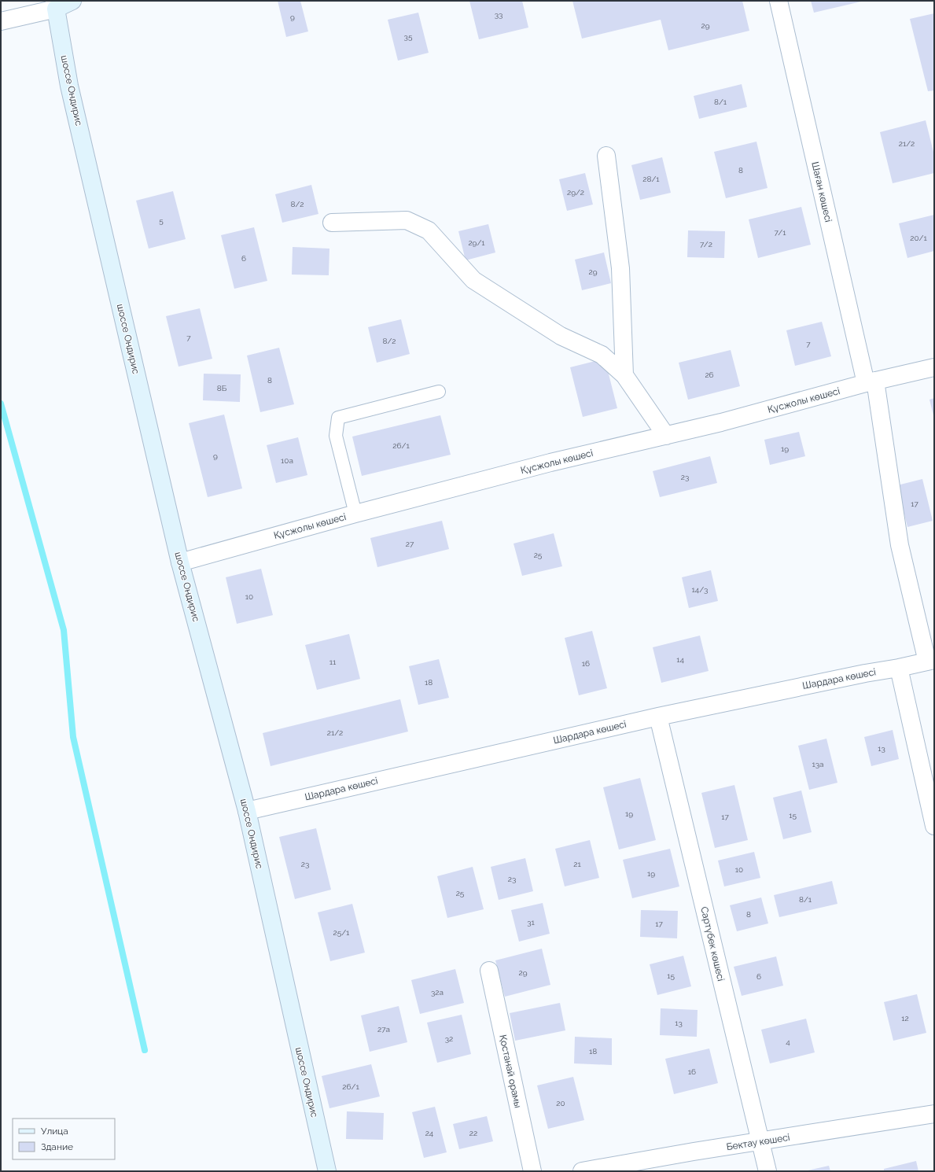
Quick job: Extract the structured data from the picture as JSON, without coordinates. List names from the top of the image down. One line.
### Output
{"streets":{"main road":["шоссе Ондирис"],"street":["Шаған көшесі","Құсжолы көшесі","Шардара көшесі","Сартүбек көшесі","Қостанай орамы","Бектау көшесі"]},"crossings":[["шоссе Ондирис","Құсжолы көшесі"],["шоссе Ондирис","Шардара көшесі"],["Шаған көшесі","Құсжолы көшесі"],["Шаған көшесі","Шардара көшесі"],["Шардара көшесі","Сартүбек көшесі"],["Сартүбек көшесі","Бектау көшесі"]],"house_numbers":["33","9","29","35","8/1","21/2","8","28/1","29/2","8/2","5","7/1","20/1","29/1","7/2","6","29","7","8/2","7","26","8","8Б","26/1","19","9","10а","23","17","27","25","14/3","10","14","11","16","18","21/2","13","13а","19","15","17","23","21","10","19","23","25","8/1","8","31","17","25/1","29","15","6","32а","12","13","27а","32","4","18","16","26/1","20","24","22"],"legend":["Улица","Здание"]}
